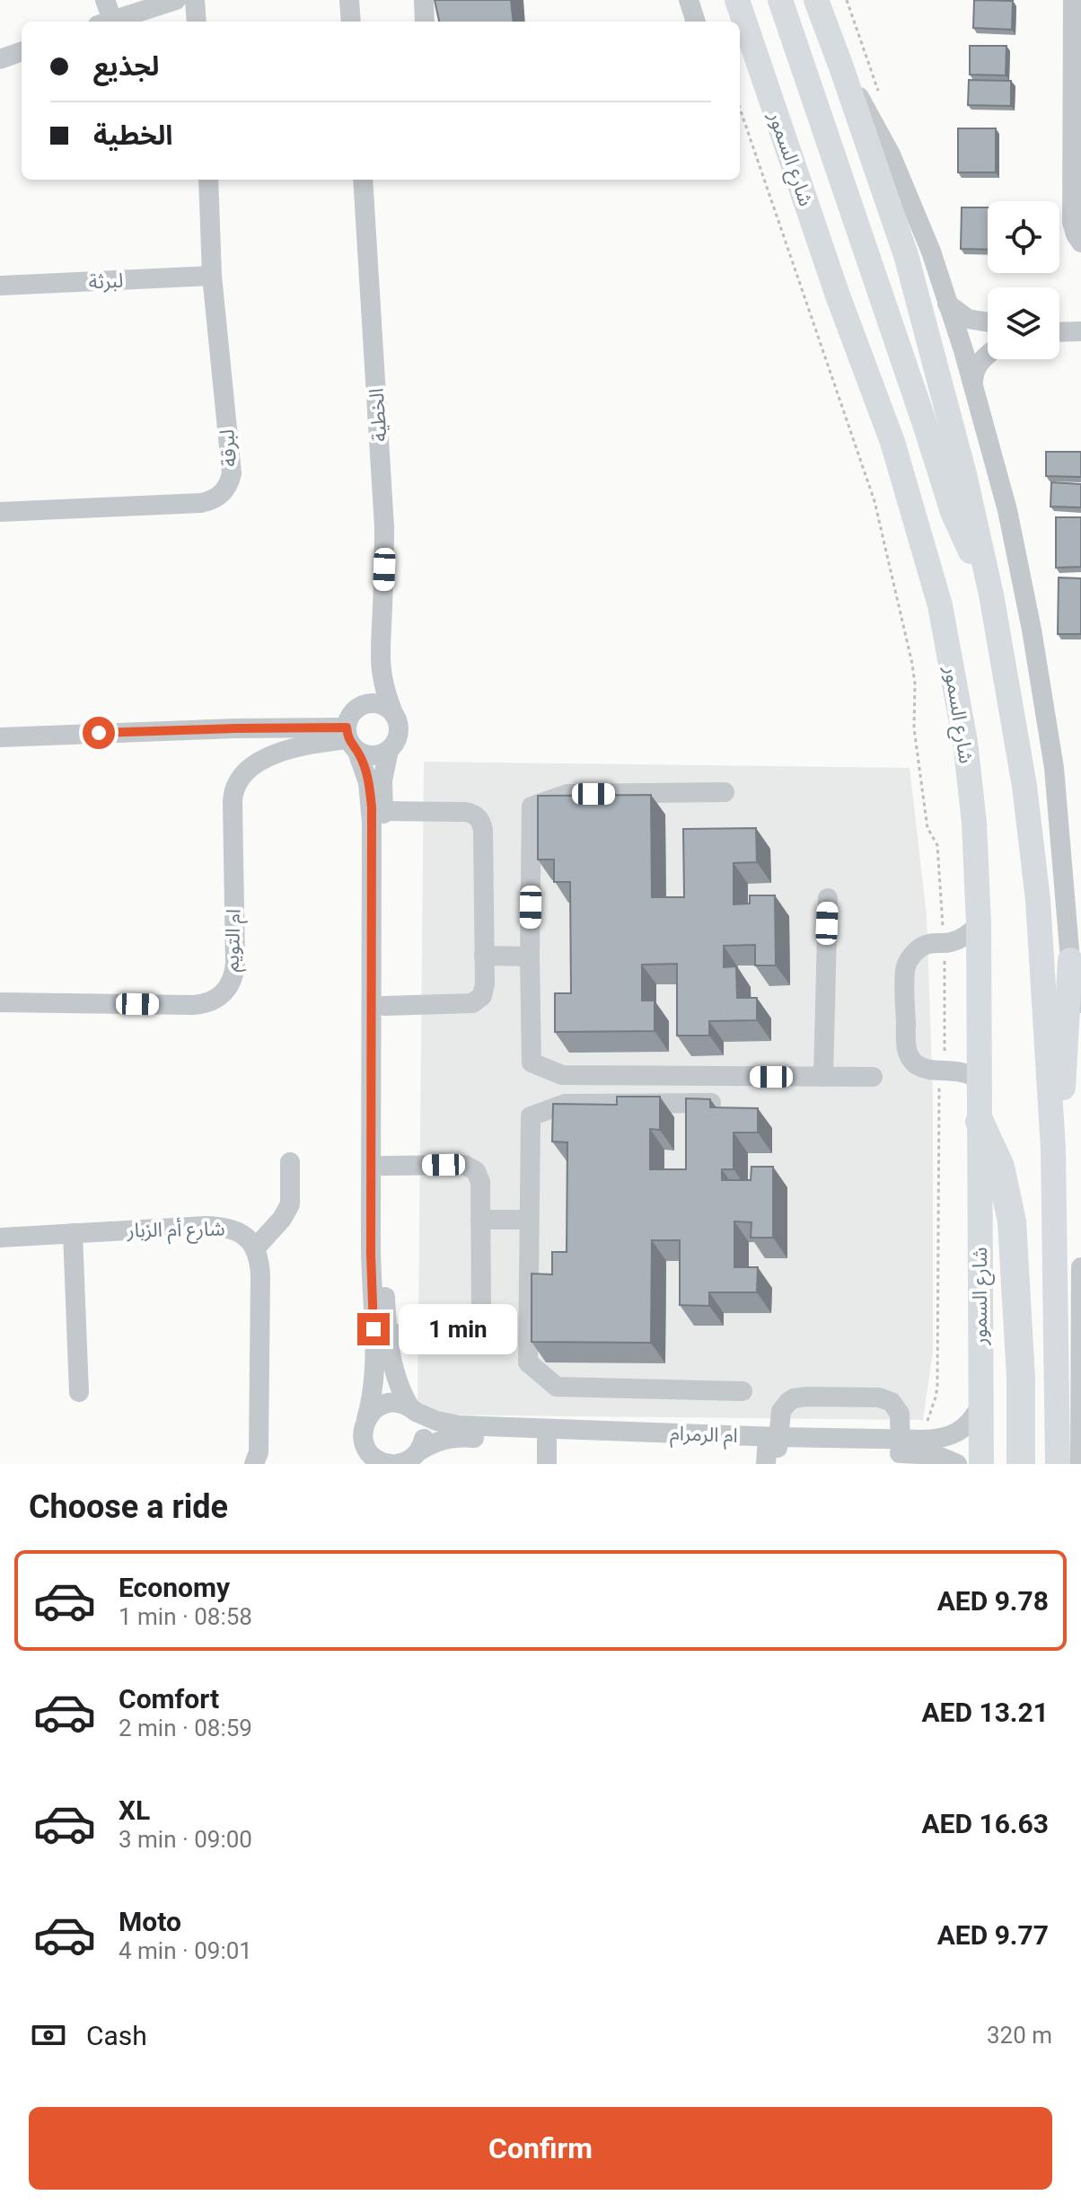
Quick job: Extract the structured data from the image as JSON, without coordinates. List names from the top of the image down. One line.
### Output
{"streets":{"main road":["شارع السمور"],"street":["لبرثة","الخطية","لبرقة","ام التويم","شارع أم الزبار","ام الرمرام"]},"crossings":[["شارع السمور","ام الرمرام"],["لبرثة","لبرقة"],["الخطية","ام التويم"]],"page":{"banner":["لجذيع","الخطية"],"bubble":"1 min","heading":"Choose a ride","list":[{"name":"Economy","note":"1 min · 08:58","value":"AED 9.78"},{"name":"Comfort","note":"2 min · 08:59","value":"AED 13.21"},{"name":"XL","note":"3 min · 09:00","value":"AED 16.63"},{"name":"Moto","note":"4 min · 09:01","value":"AED 9.77"}],"pay":["Cash","320 m"],"buttons":"Confirm"}}
